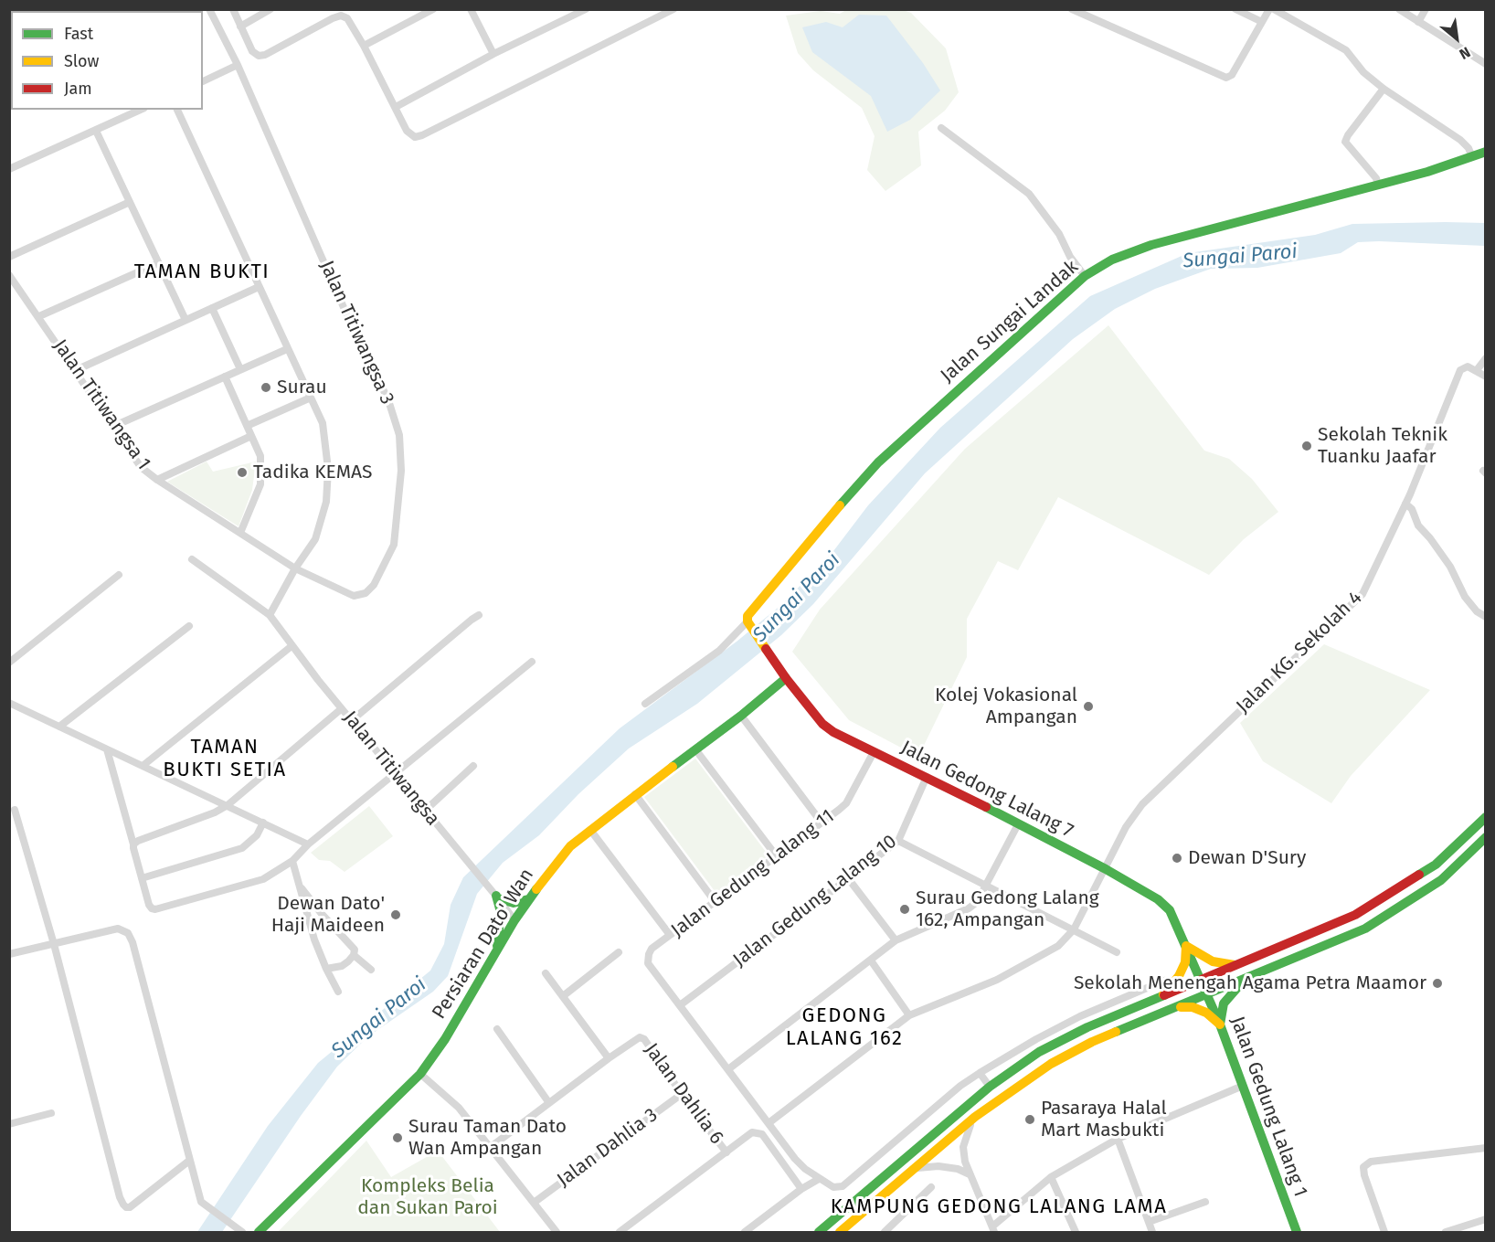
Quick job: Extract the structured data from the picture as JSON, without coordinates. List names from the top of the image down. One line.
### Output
{"streets":{"main road":["Jalan Sungai Landak","Jalan Gedong Lalang 7","Persiaran Dato' Wan","Jalan Gedung Lalang 1"],"street":["Jalan Titiwangsa 3","Jalan Titiwangsa 1","Jalan KG. Sekolah 4","Jalan Titiwangsa","Jalan Gedung Lalang 11","Jalan Gedung Lalang 10","Jalan Dahlia 6","Jalan Dahlia 3"]},"crossings":[["Jalan Sungai Landak","Jalan Gedong Lalang 7"],["Jalan Titiwangsa 3","Jalan Titiwangsa 1"],["Jalan KG. Sekolah 4","Jalan Gedong Lalang 7"],["Jalan Titiwangsa","Persiaran Dato' Wan"],["Jalan Gedong Lalang 7","Jalan Gedung Lalang 11"],["Jalan Gedong Lalang 7","Jalan Gedung Lalang 10"],["Jalan Gedong Lalang 7","Persiaran Dato' Wan"],["Jalan Gedong Lalang 7","Jalan Gedung Lalang 1"],["Jalan Gedung Lalang 11","Jalan Gedung Lalang 10"],["Jalan Dahlia 6","Jalan Dahlia 3"]],"districts":["TAMAN BUKTI","TAMAN BUKTI SETIA","GEDONG LALANG 162","KAMPUNG GEDONG LALANG LAMA"],"water":["Sungai Paroi"],"parks":["Kompleks Belia dan Sukan Paroi"],"places":["Surau","Sekolah Teknik Tuanku Jaafar","Tadika KEMAS","Kolej Vokasional Ampangan","Dewan D'Sury","Surau Gedong Lalang 162, Ampangan","Dewan Dato' Haji Maideen","Sekolah Menengah Agama Petra Maamor","Pasaraya Halal Mart Masbukti","Surau Taman Dato Wan Ampangan"],"legend":["Fast","Slow","Jam"],"north":"bottom right"}
